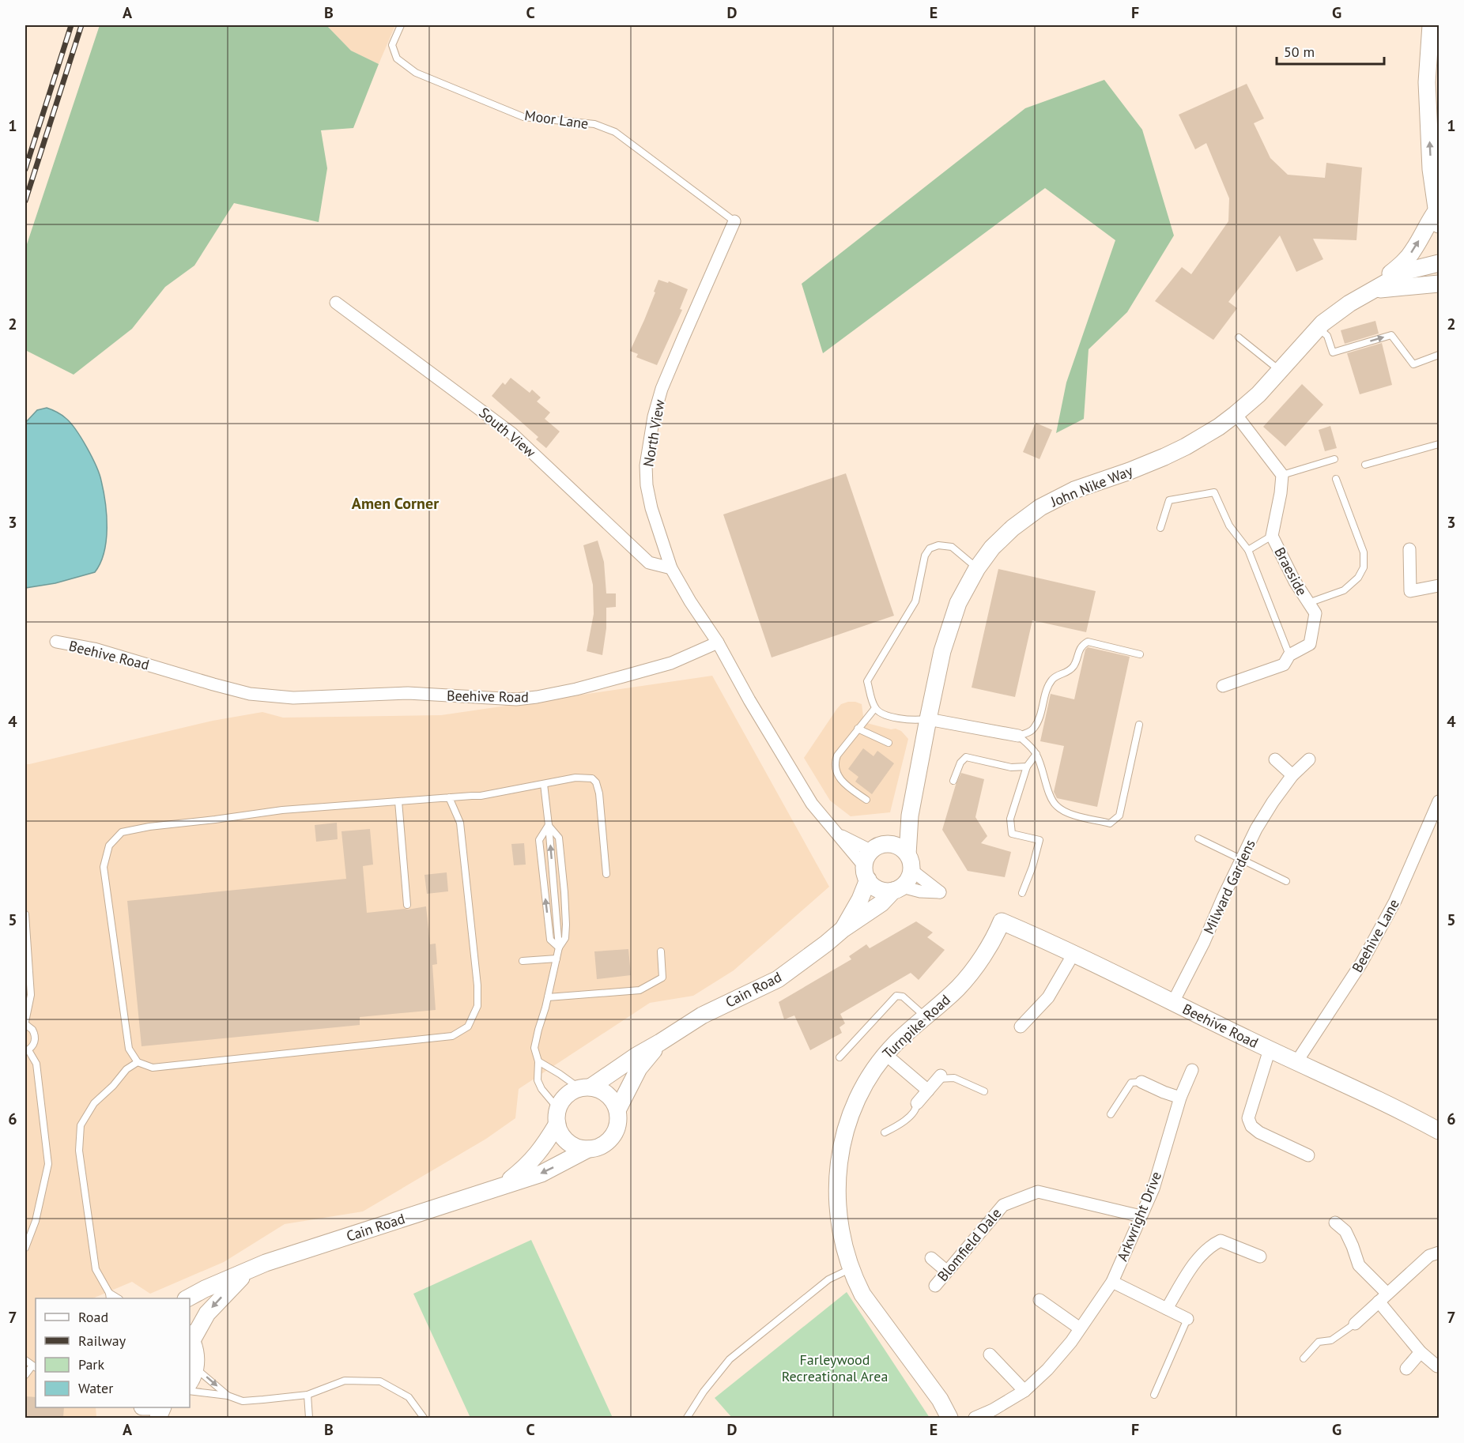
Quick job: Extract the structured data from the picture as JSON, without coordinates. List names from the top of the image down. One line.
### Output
{"streets":{"street":["South View","North View","John Nike Way","Braeside","Beehive Road","Milward Gardens","Beehive Lane","Cain Road","Turnpike Road","Arkwright Drive","Blomfield Dale"],"lane":["Moor Lane"]},"crossings":[["Moor Lane","North View"],["South View","North View"],["North View","Beehive Road"],["John Nike Way","Cain Road"],["Beehive Road","Milward Gardens"],["Beehive Road","Beehive Lane"],["Beehive Road","Turnpike Road"],["Arkwright Drive","Blomfield Dale"]],"districts":["Amen Corner"],"parks":["Farleywood Recreational Area"],"legend":["Road","Railway","Park","Water"],"scale_bar":"50 m","grid":{"columns":["A","B","C","D","E","F","G"],"rows":["1","2","3","4","5","6","7"]}}
